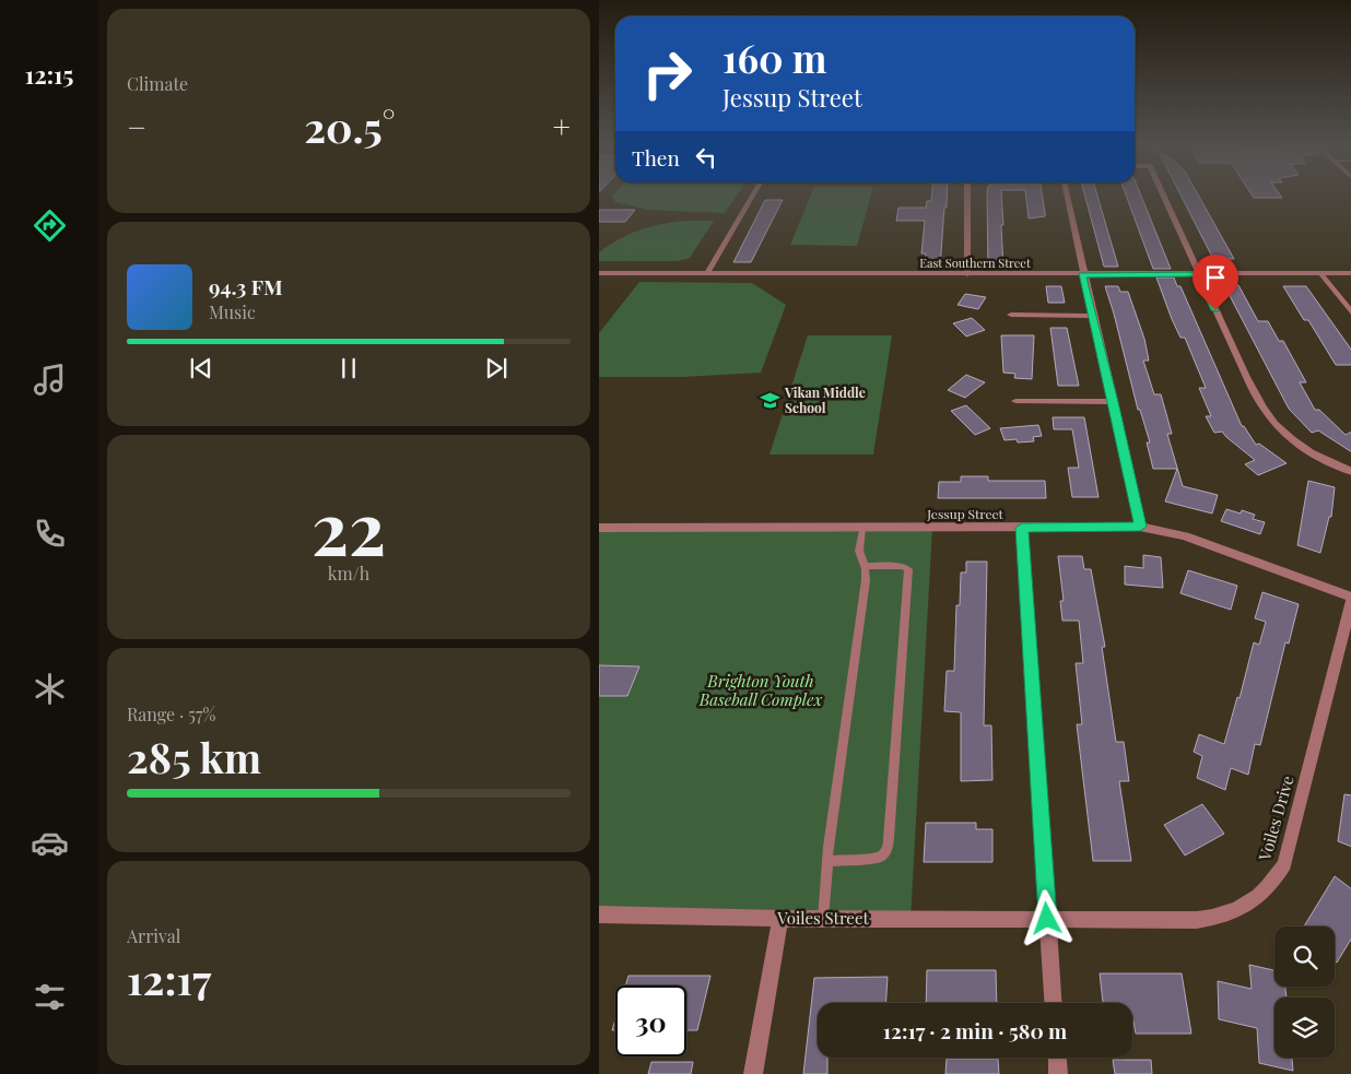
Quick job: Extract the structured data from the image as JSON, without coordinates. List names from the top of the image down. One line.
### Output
{"streets":{"street":["East Southern Street","Jessup Street","Voiles Drive","Voiles Street"]},"crossings":[["Jessup Street","Voiles Drive"],["Voiles Drive","Voiles Street"]],"parks":["Brighton Youth Baseball Complex"],"places":{"school or university":["Vikan Middle School"]},"page":{"tabs":"12:15","tile":["Climate",["22","km/h"],["Range · 57%","285 km"],["Arrival","12:17"]],"turn":["160 m","Jessup Street"],"heat":["−","20.5°","+"],"then":"Then","song":["94.3 FM","Music"],"limit":"30","trip":"12:17 · 2 min · 580 m"}}
